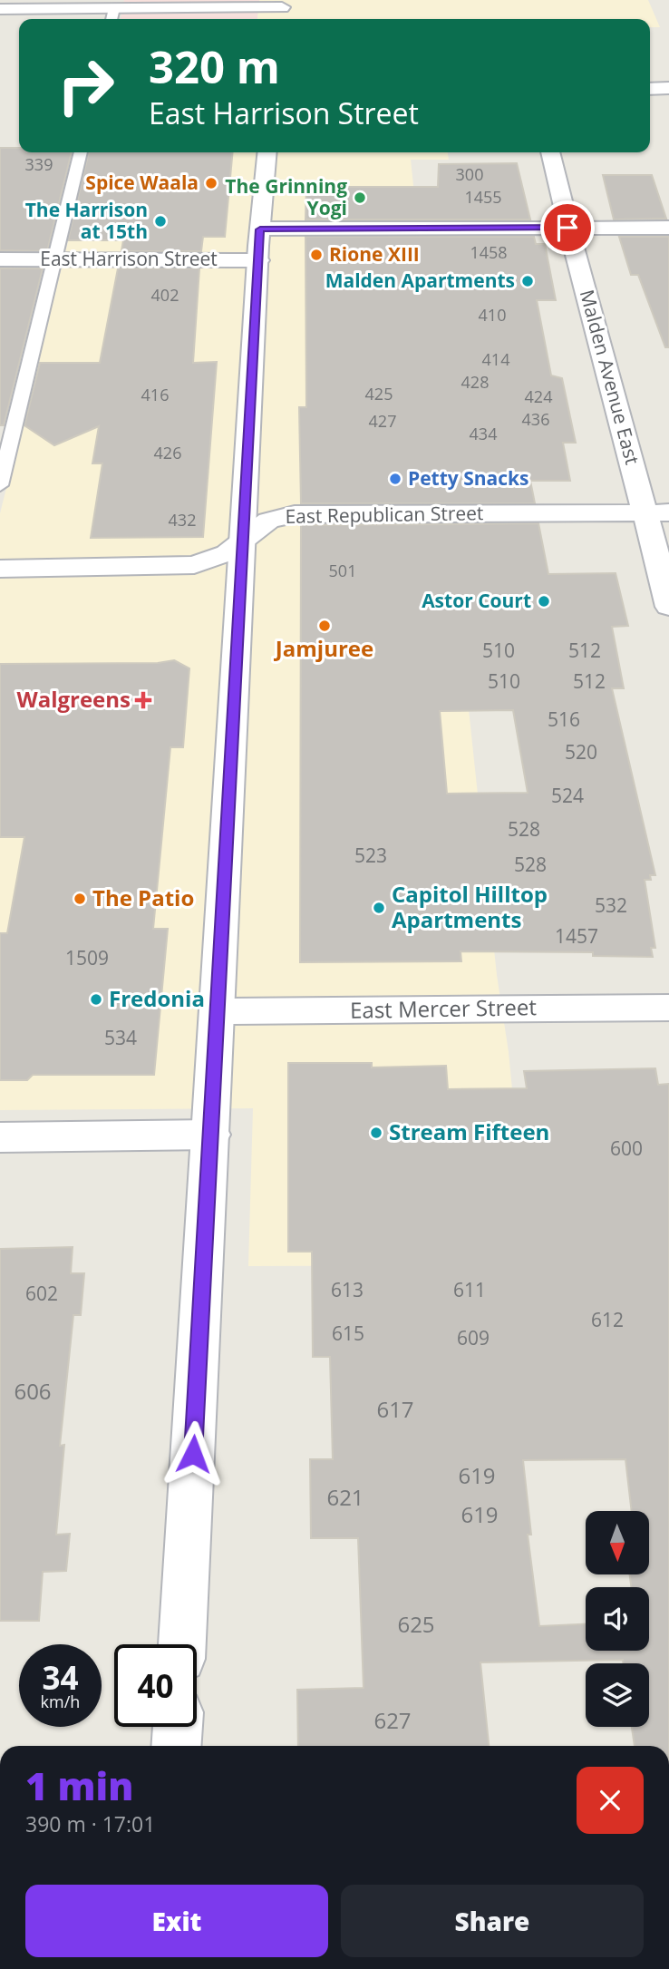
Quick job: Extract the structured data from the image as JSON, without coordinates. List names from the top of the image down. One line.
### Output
{"streets":{"street":["East Harrison Street","Malden Avenue East","East Republican Street","East Mercer Street"]},"crossings":[["East Harrison Street","Malden Avenue East"],["Malden Avenue East","East Republican Street"]],"places":{"other":["Spice Waala","The Grinning Yogi","The Harrison at 15th","Rione XIII","Malden Apartments","Petty Snacks","Astor Court","Jamjuree","The Patio","Capitol Hilltop Apartments","Fredonia","Stream Fifteen"],"health":["Walgreens"]},"house_numbers":["339","300","1455","1458","402","410","414","428","425","416","424","436","427","434","426","432","501","510","512","510","512","516","520","524","528","523","528","532","1457","1509","534","600","613","611","602","612","615","609","606","617","619","621","619","625","627"],"north":"bottom","page":{"turn":["320 m","East Harrison Street"],"speed":"34 km/h","limit":"40","heading":["1 min","390 m · 17:01"],"buttons":["Exit","Share"]}}
